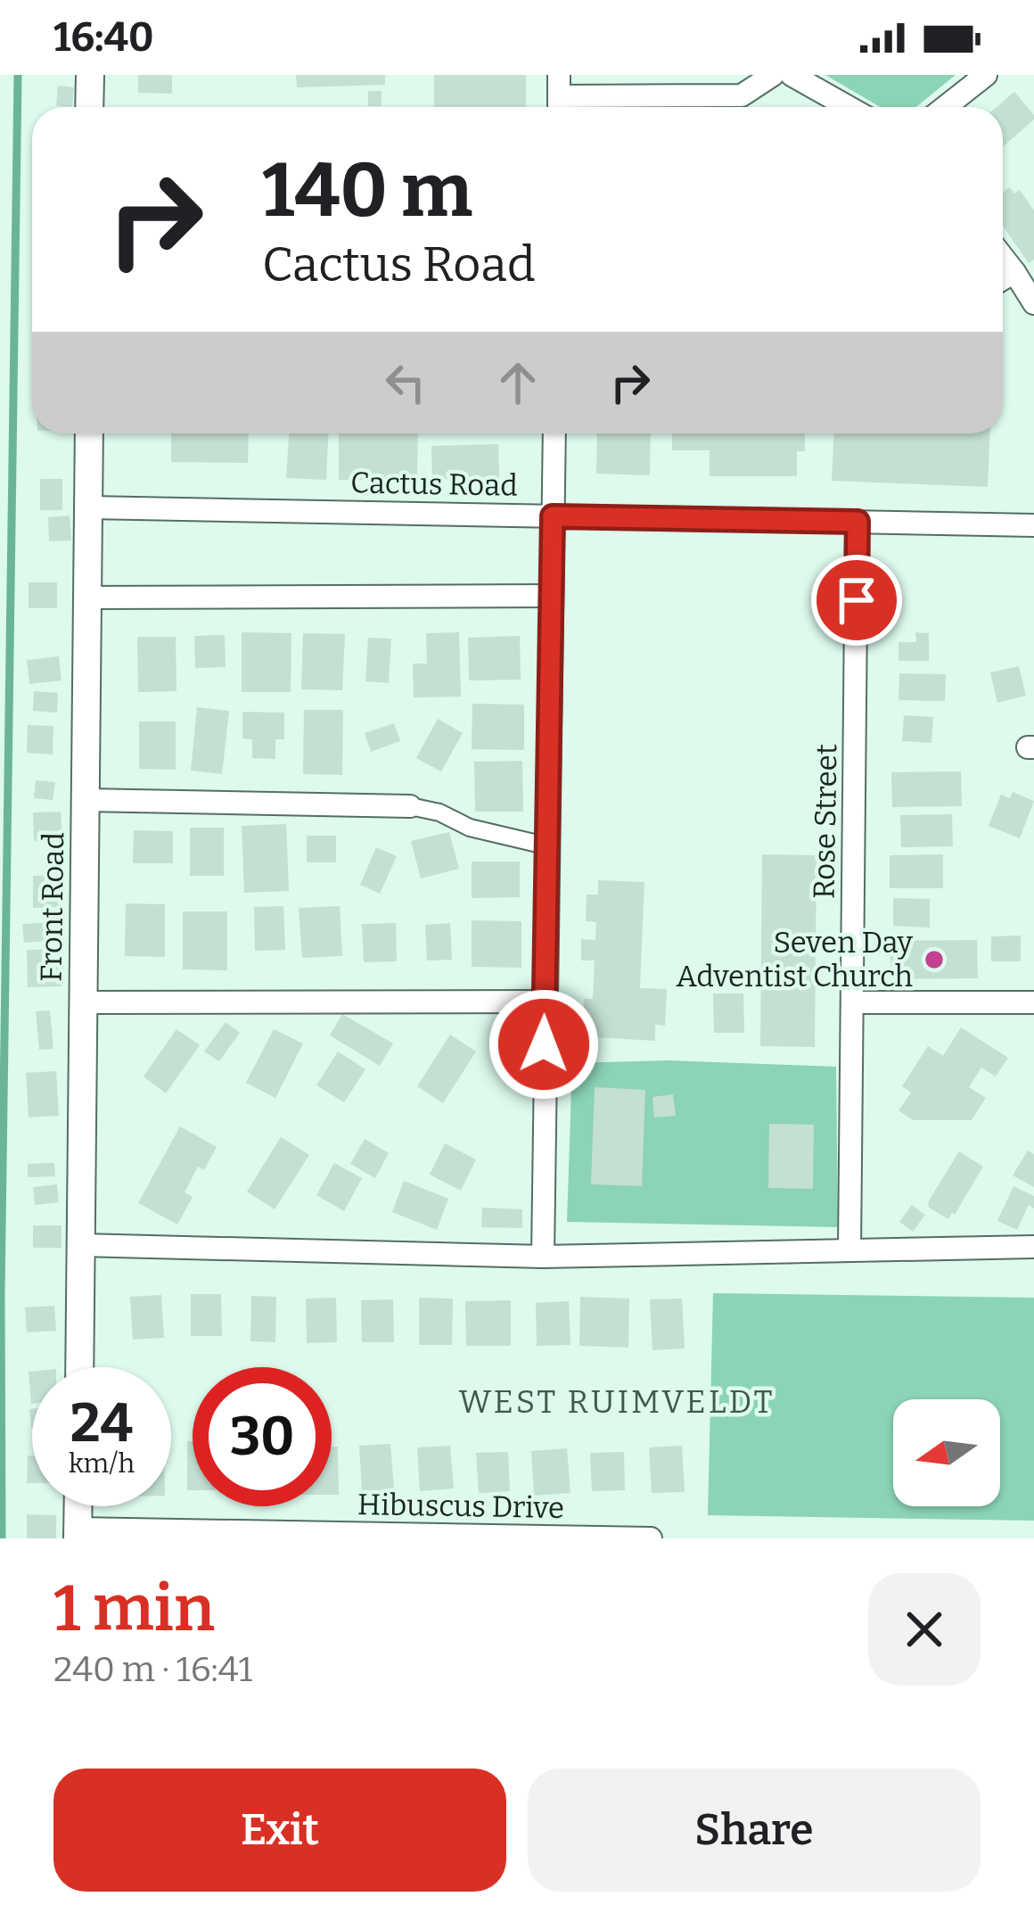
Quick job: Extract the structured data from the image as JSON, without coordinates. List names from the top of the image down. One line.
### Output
{"streets":{"street":["Cactus Road","Rose Street","Front Road","Hibuscus Drive"]},"crossings":[["Cactus Road","Rose Street"],["Cactus Road","Front Road"]],"districts":["WEST RUIMVELDT"],"places":["Seven Day Adventist Church"],"north":"left","page":{"status":"16:40","turn":["140 m","Cactus Road"],"speed":"24 km/h","limit":"30","heading":["1 min","240 m · 16:41"],"buttons":["Exit","Share"]}}
